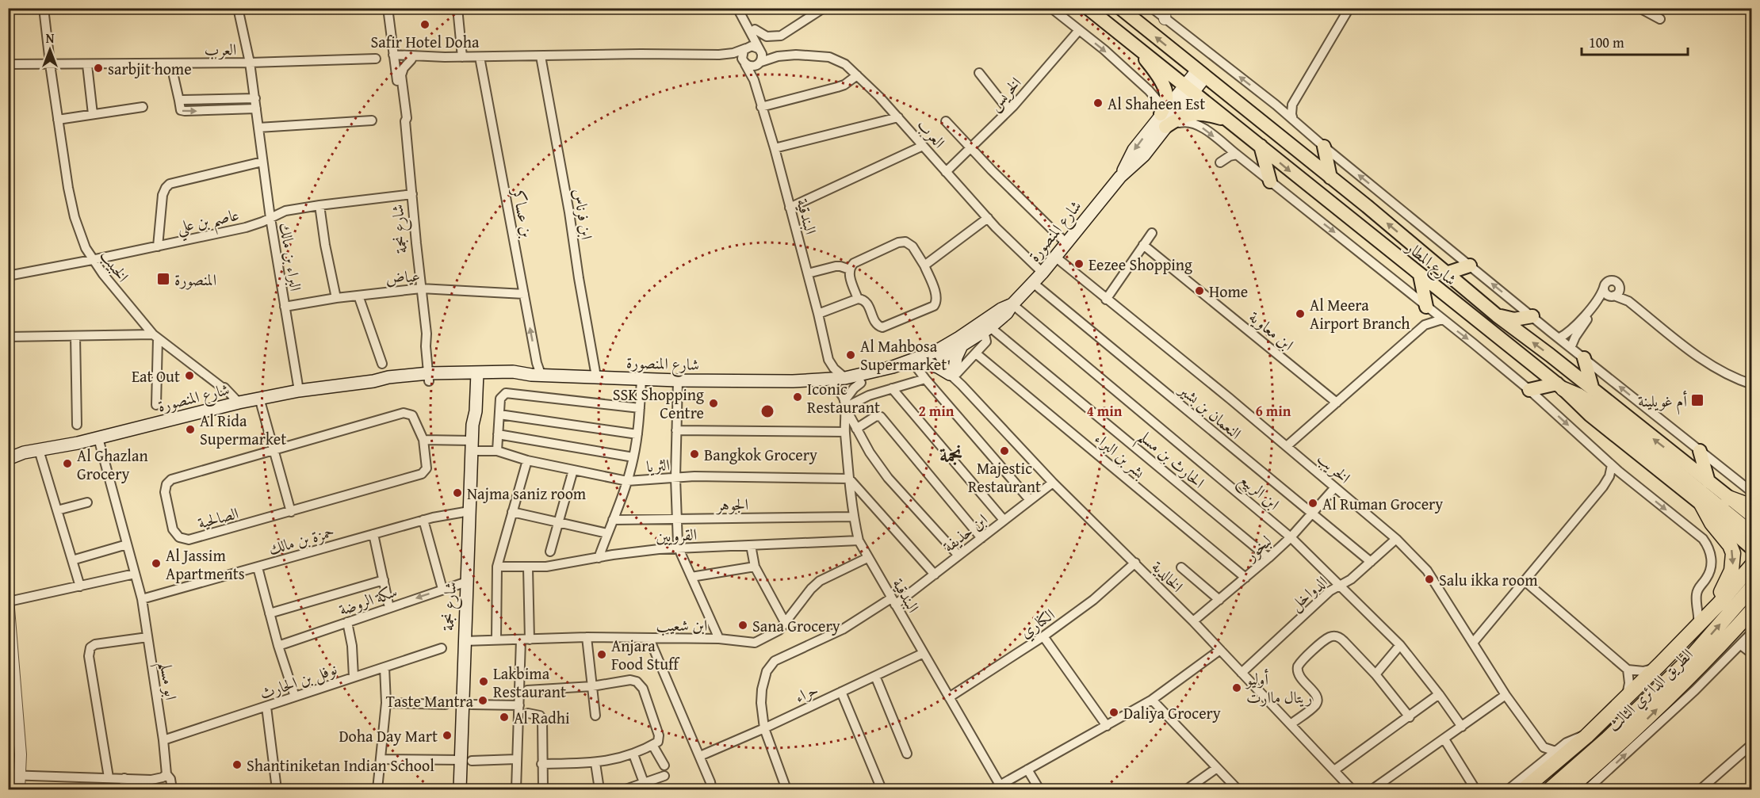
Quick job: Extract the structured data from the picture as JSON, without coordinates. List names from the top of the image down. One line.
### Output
{"streets":{"highway":["الطريق الدائري الثالث"],"main road":["شارع نجمة","شارع المنصورة","شارع المطار"],"street":["العرب","الخريس","بن عساكر","ابن فرناس","البندقية","عاصم بن علي","البراء بن مالك","الخبيب","عياض","ابن معاوية","النعمان بن بشير","بشر بن البراء","الحارث بن مسلم","الثريا","الخريب","ابن الربيع","الجوهر","الصالحية","ابن حذيفة","القرويين","حمزة بن مالك","لبخور","الخالدية","الدواخل","سكة الروضة","الكناري","ابن شعيب","ابو مسلم","نوفل بن الحارث","حراء"]},"crossings":[["العرب","الخريس"],["العرب","البندقية"],["العرب","شارع المنصورة"],["العرب","البراء بن مالك"],["العرب","الخبيب"],["بن عساكر","شارع المنصورة"],["بن عساكر","عياض"],["ابن فرناس","شارع المنصورة"],["البندقية","شارع المنصورة"],["البندقية","الثريا"],["البندقية","الجوهر"],["البندقية","ابن حذيفة"],["البندقية","القرويين"],["البندقية","الكناري"],["البندقية","ابن شعيب"],["البندقية","حراء"],["عاصم بن علي","شارع نجمة"],["عاصم بن علي","البراء بن مالك"],["عاصم بن علي","الخبيب"],["شارع نجمة","شارع المنصورة"],["شارع نجمة","عياض"],["شارع نجمة","الثريا"],["شارع نجمة","حمزة بن مالك"],["شارع نجمة","سكة الروضة"],["شارع نجمة","ابن شعيب"],["شارع المنصورة","البراء بن مالك"],["شارع المنصورة","شارع المطار"],["شارع المنصورة","الخبيب"],["شارع المنصورة","النعمان بن بشير"],["شارع المنصورة","الحارث بن مسلم"],["شارع المنصورة","الخريب"],["شارع المنصورة","ابن الربيع"],["شارع المنصورة","الخالدية"],["شارع المنصورة","ابو مسلم"],["البراء بن مالك","عياض"],["النعمان بن بشير","لبخور"],["النعمان بن بشير","الدواخل"],["بشر بن البراء","لبخور"],["الحارث بن مسلم","لبخور"],["الخريب","لبخور"],["الخريب","الدواخل"],["ابن الربيع","لبخور"],["ابن الربيع","الدواخل"],["ابن حذيفة","الخالدية"],["ابن حذيفة","حراء"],["حمزة بن مالك","ابو مسلم"],["لبخور","الخالدية"],["الخالدية","الدواخل"],["الخالدية","الكناري"],["ابو مسلم","نوفل بن الحارث"]],"districts":["نجمة"],"places":{"other":["Safir Hotel Doha","sarbjit home","Al Shaheen Est","Eezee Shopping","Home","Al Meera Airport Branch","Al Mahbosa Supermarket","Eat Out","Iconic Restaurant","SSK Shopping Centre","Al Rida Supermarket","Majestic Restaurant","Bangkok Grocery","Al Ghazlan Grocery","Najma saniz room","Al Ruman Grocery","Al Jassim Apartments","Salu ikka room","Sana Grocery","Anjara Food Stuff","Lakbima Restaurant","أوليو ريتال ماارت","Taste Mantra","Daliya Grocery","Al Radhi","Doha Day Mart","Shantiniketan Indian School"],"transit":["المنصورة","أم غويلينة"]},"scale_bar":"100 m","north":"top","rings":["2 min","4 min","6 min"]}
